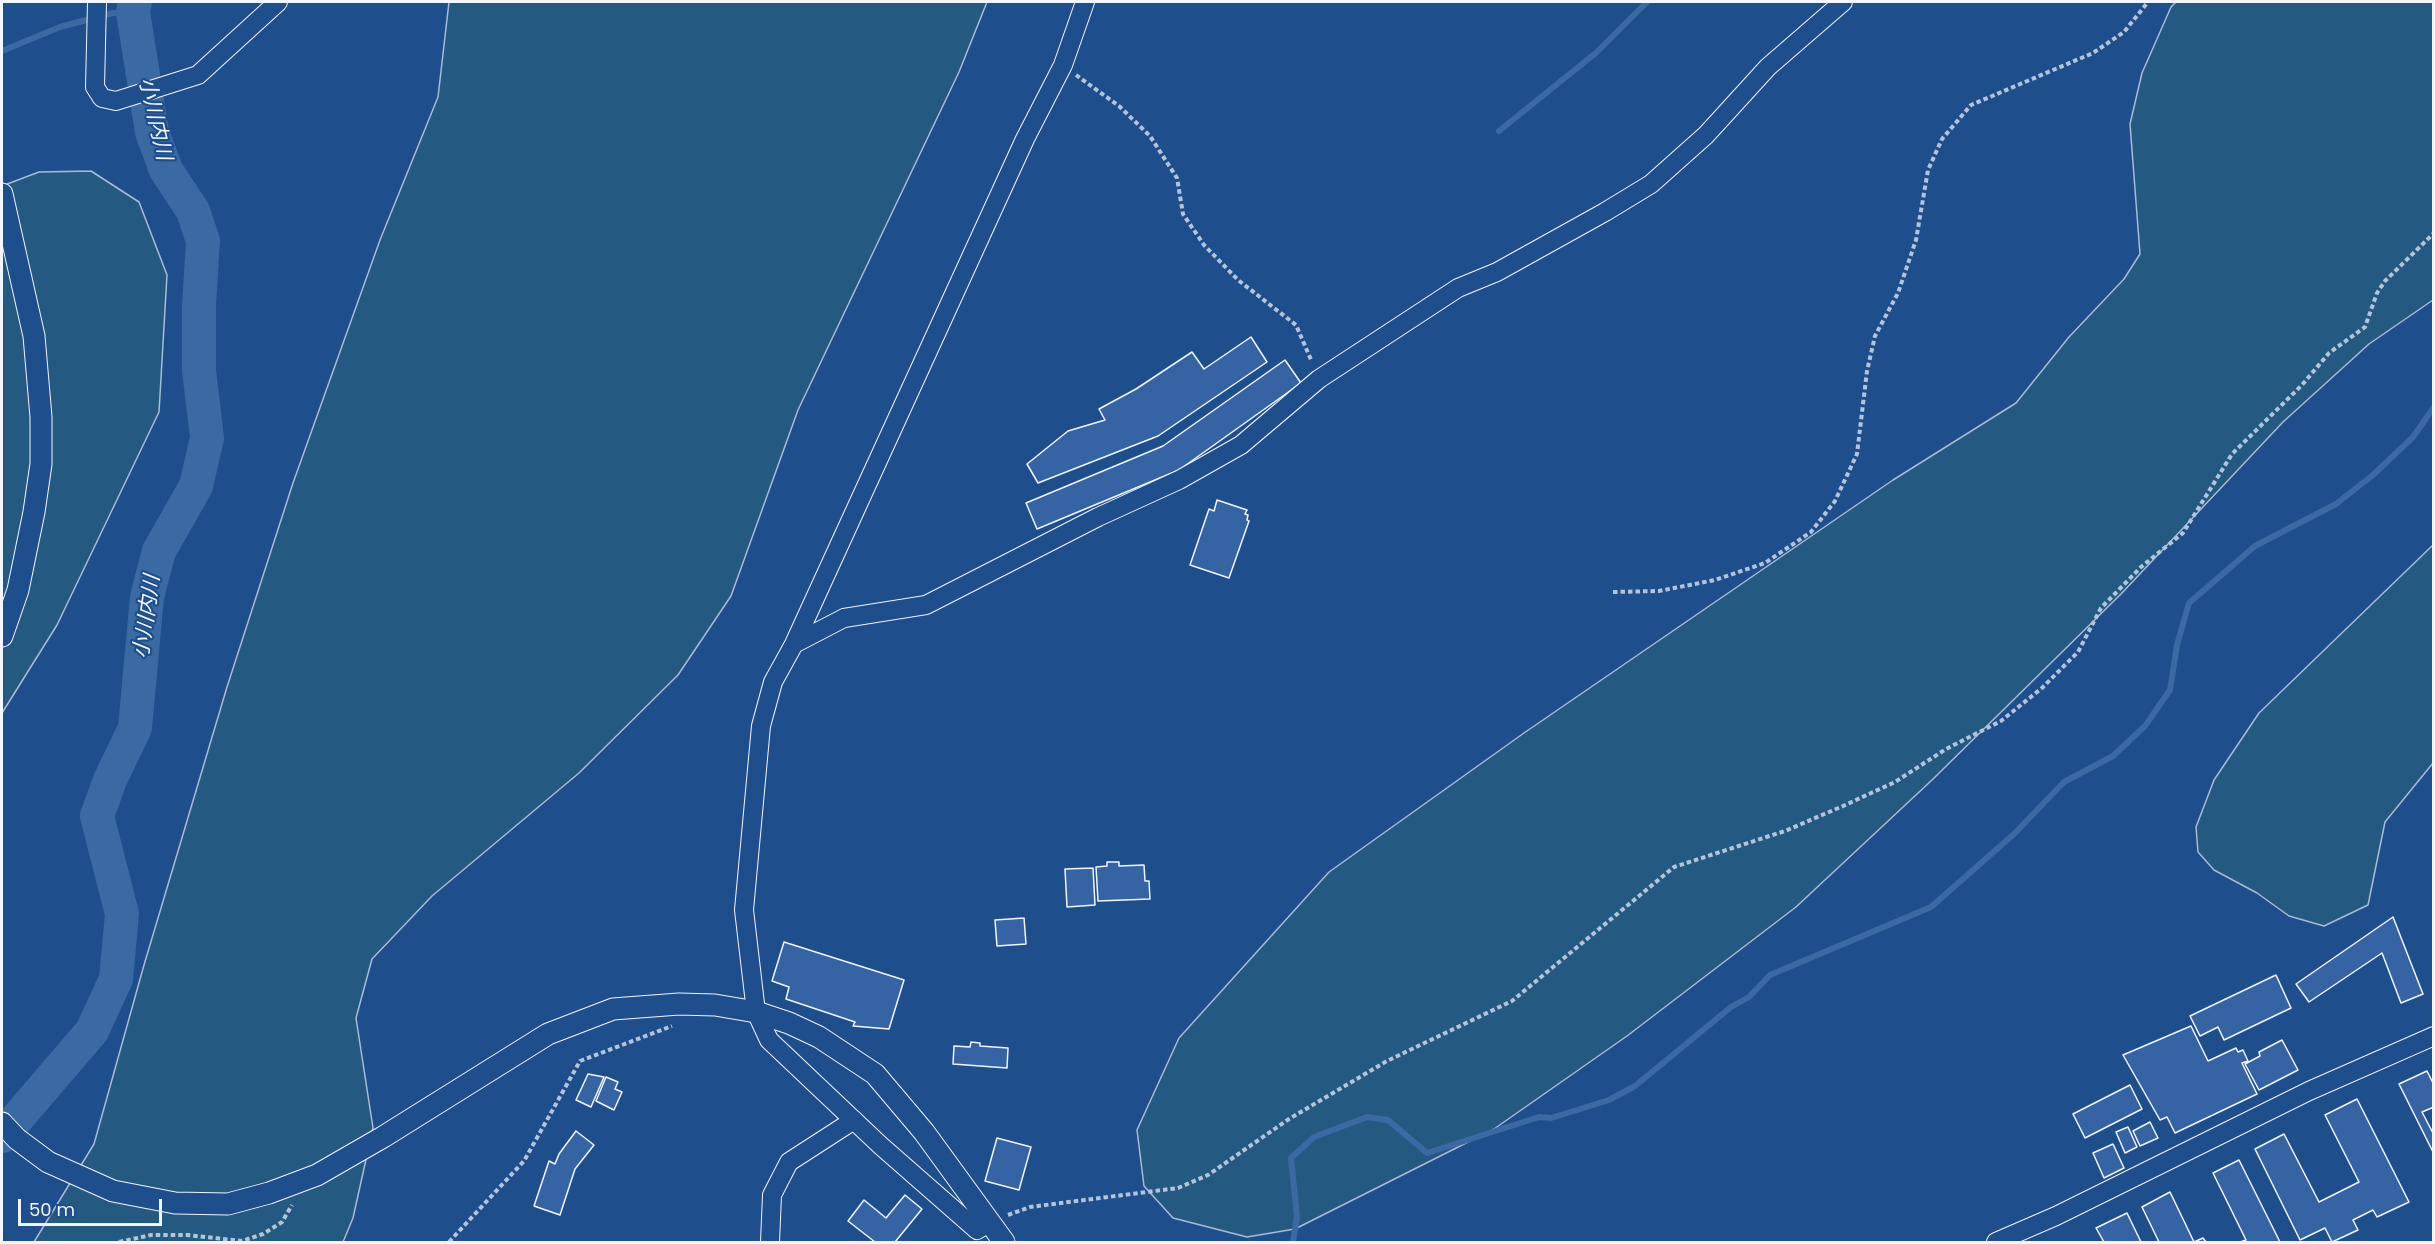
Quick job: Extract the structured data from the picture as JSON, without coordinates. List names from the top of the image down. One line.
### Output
{"water":["小川内川"],"scale_bar":"50 m"}
